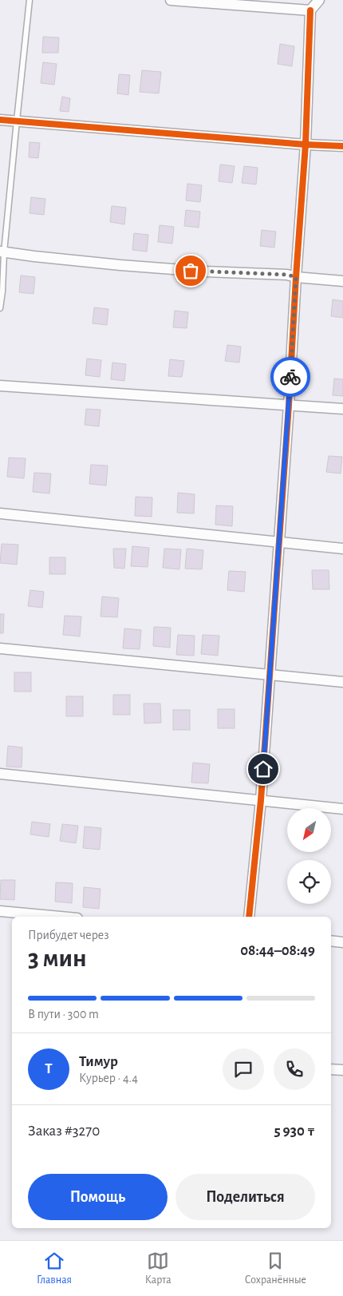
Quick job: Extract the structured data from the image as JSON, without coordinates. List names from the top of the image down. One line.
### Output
{"north":"bottom left","page":{"heading":["3 мин","Прибудет через","08:44–08:49"],"panel":["Тимур","Курьер · 4.4","Заказ #3270","5 930 ₸"],"bar":"В пути · 300 m","round":"Т","buttons":["Помощь","Поделиться"],"tabs":["Главная","Карта","Сохранённые"]}}
